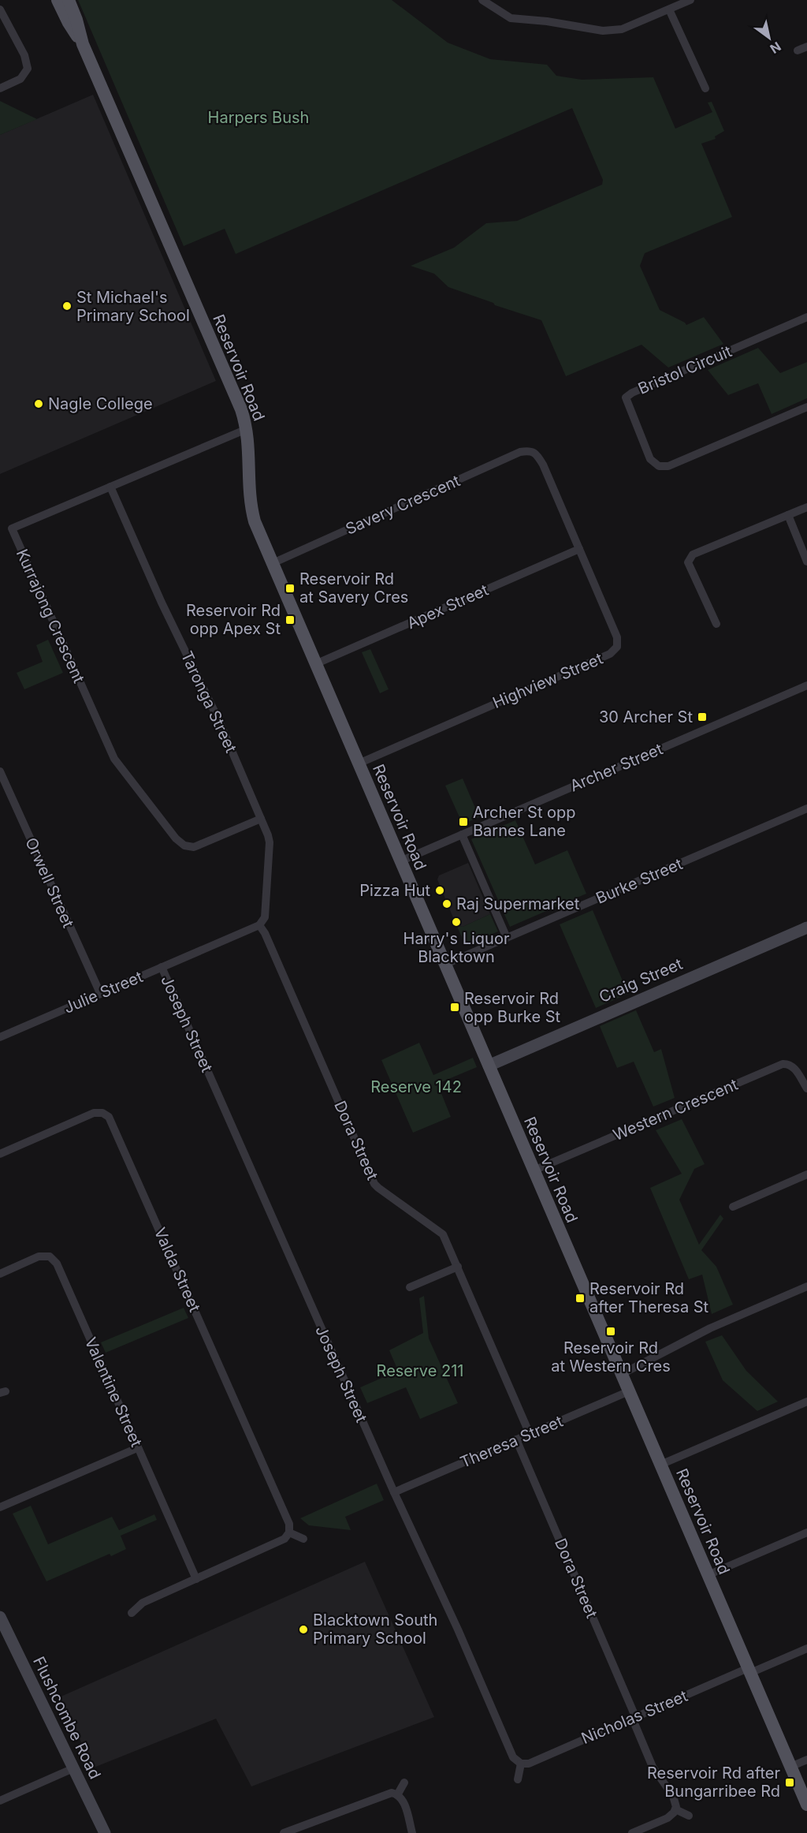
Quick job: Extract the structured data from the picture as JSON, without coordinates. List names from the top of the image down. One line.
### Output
{"streets":{"main road":["Reservoir Road"],"street":["Bristol Circuit","Savery Crescent","Apex Street","Kurrajong Crescent","Highview Street","Taronga Street","Archer Street","Burke Street","Orwell Street","Craig Street","Julie Street","Joseph Street","Western Crescent","Dora Street","Valda Street","Valentine Street","Theresa Street","Nicholas Street","Flushcombe Road"]},"crossings":[["Reservoir Road","Savery Crescent"],["Reservoir Road","Apex Street"],["Reservoir Road","Kurrajong Crescent"],["Reservoir Road","Highview Street"],["Reservoir Road","Archer Street"],["Reservoir Road","Burke Street"],["Reservoir Road","Craig Street"],["Reservoir Road","Western Crescent"],["Reservoir Road","Theresa Street"],["Reservoir Road","Nicholas Street"],["Savery Crescent","Highview Street"],["Apex Street","Highview Street"],["Kurrajong Crescent","Taronga Street"],["Taronga Street","Julie Street"],["Taronga Street","Dora Street"],["Orwell Street","Julie Street"],["Julie Street","Joseph Street"],["Julie Street","Dora Street"],["Joseph Street","Theresa Street"],["Joseph Street","Nicholas Street"],["Dora Street","Theresa Street"],["Dora Street","Nicholas Street"]],"parks":["Harpers Bush","Reserve 142","Reserve 211"],"places":{"other":["St Michael's Primary School","Nagle College","Pizza Hut","Raj Supermarket","Harry's Liquor Blacktown","Blacktown South Primary School"],"transit":["Reservoir Rd at Savery Cres","Reservoir Rd opp Apex St","30 Archer St","Archer St opp Barnes Lane","Reservoir Rd opp Burke St","Reservoir Rd after Theresa St","Reservoir Rd at Western Cres","Reservoir Rd after Bungarribee Rd"]},"north":"bottom right"}
